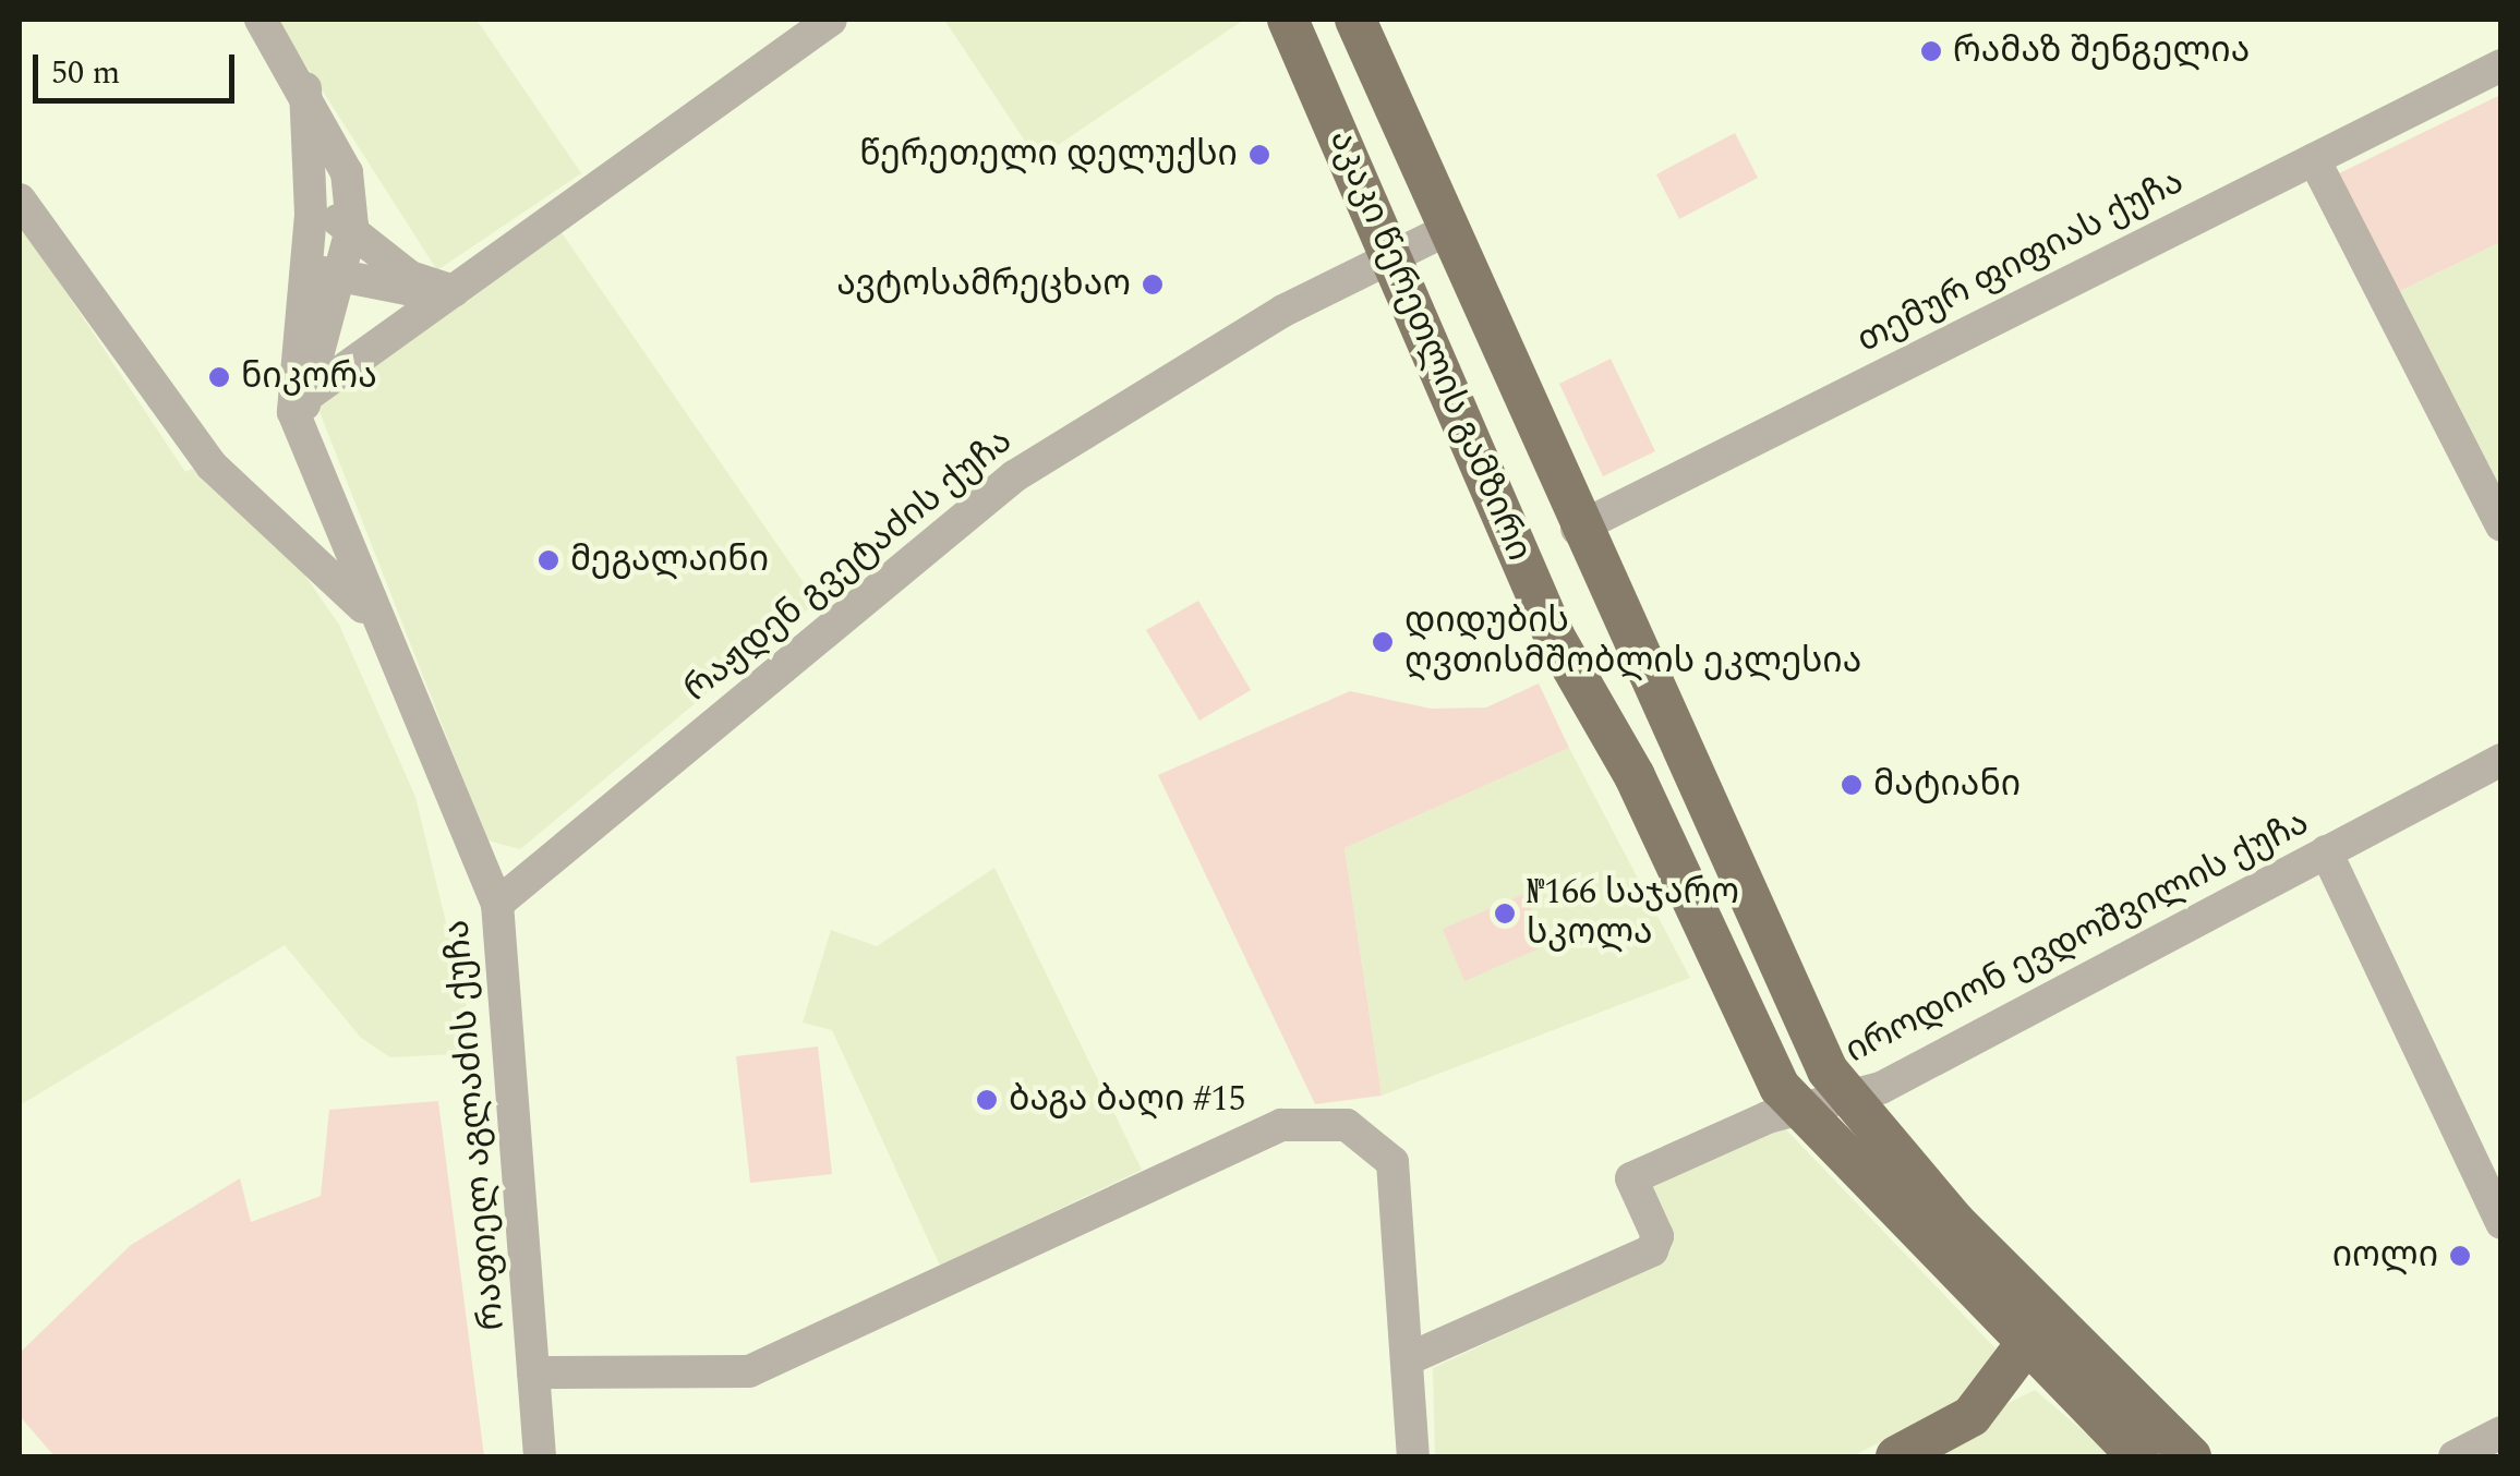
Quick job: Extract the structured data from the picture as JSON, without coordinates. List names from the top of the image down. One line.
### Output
{"streets":{"main road":["აკაკი წერეთლის გამზირი"],"street":["თემურ ფიფიას ქუჩა","რაჟდენ გვეტაძის ქუჩა","იროდიონ ევდოშვილის ქუჩა","რაფიელ აგლაძის ქუჩა"]},"crossings":[["თემურ ფიფიას ქუჩა","აკაკი წერეთლის გამზირი"],["აკაკი წერეთლის გამზირი","რაჟდენ გვეტაძის ქუჩა"],["აკაკი წერეთლის გამზირი","იროდიონ ევდოშვილის ქუჩა"],["რაჟდენ გვეტაძის ქუჩა","რაფიელ აგლაძის ქუჩა"]],"places":["რამაზ შენგელია","წერეთელი დელუქსი","ავტოსამრეცხაო","ნიკორა","მეგალაინი","დიდუბის ღვთისმშობლის ეკლესია","მატიანი","№166 საჯარო სკოლა","ბაგა ბაღი #15","იოლი"],"scale_bar":"50 m"}
